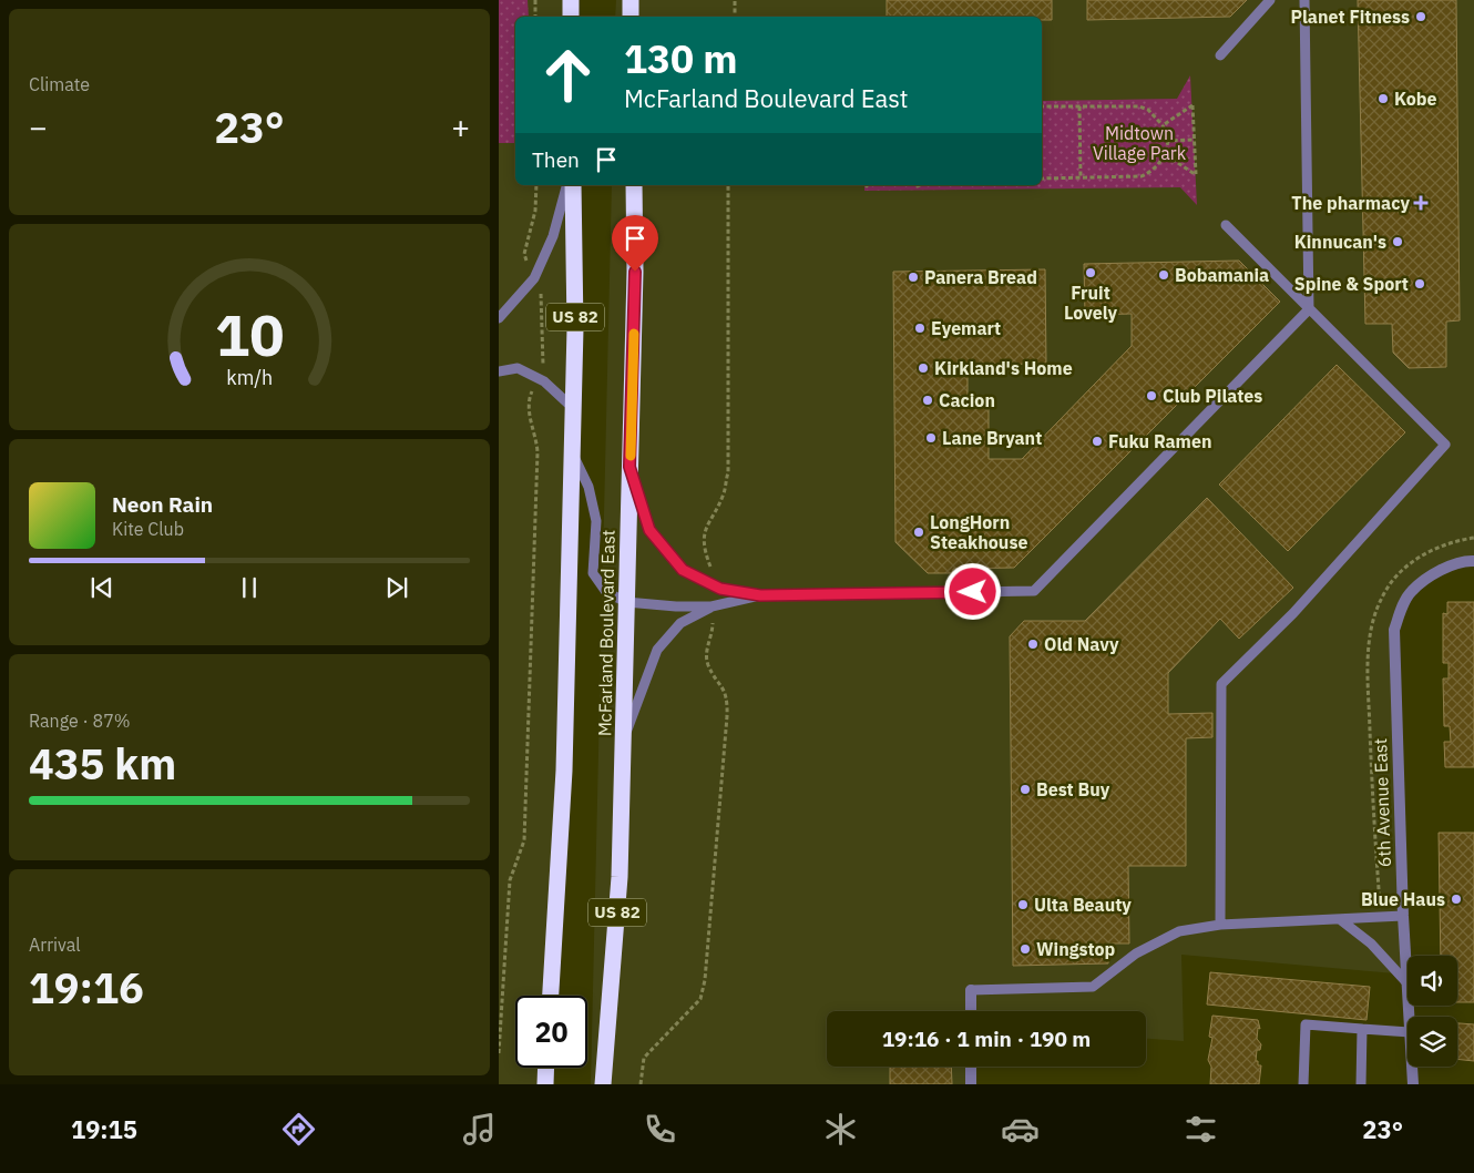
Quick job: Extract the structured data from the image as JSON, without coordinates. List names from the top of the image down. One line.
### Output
{"streets":{"highway":["US 82","McFarland Boulevard East"],"street":["6th Avenue East"]},"parks":["Midtown Village Park"],"places":{"other":["Planet Fitness","Kobe","Kinnucan's","Fruit Lovely","Bobamania","Panera Bread","Spine & Sport","Eyemart","Kirkland's Home","Club Pilates","Cacion","Lane Bryant","Fuku Ramen","LongHorn Steakhouse","Old Navy","Best Buy","Blue Haus","Ulta Beauty","Wingstop"],"health":["The pharmacy"]},"page":{"tile":["Climate",["Range · 87%","435 km"],["Arrival","19:16"]],"turn":["130 m","McFarland Boulevard East"],"heat":["−","23°","+"],"then":"Then","song":["Neon Rain","Kite Club"],"limit":"20","trip":"19:16 · 1 min · 190 m","tabs":["19:15","23°"],"gauge":["10","km/h"]}}
